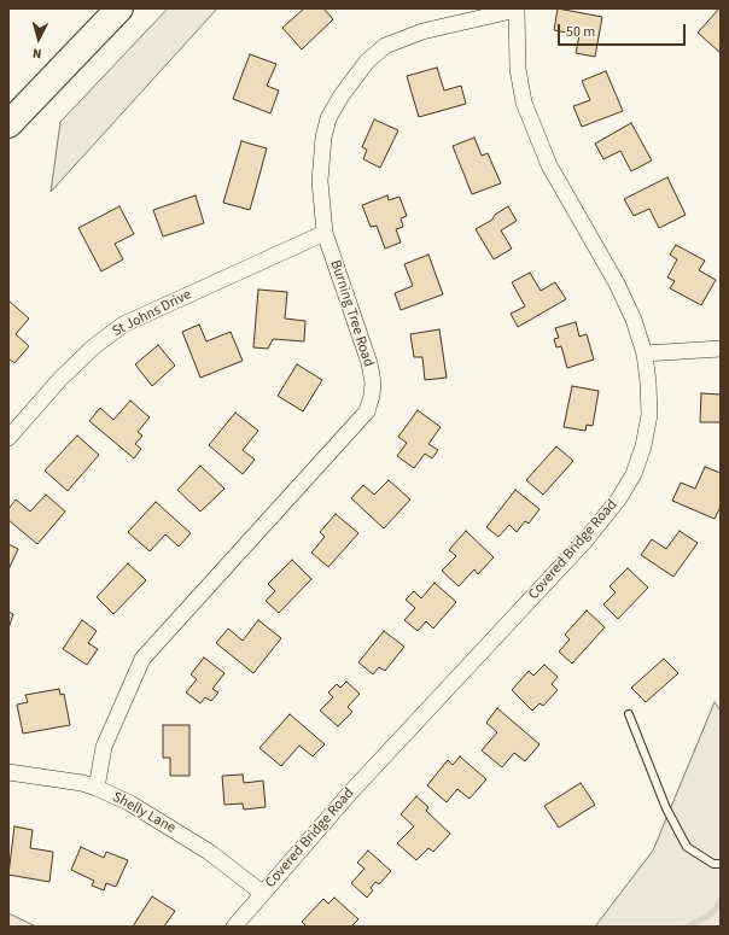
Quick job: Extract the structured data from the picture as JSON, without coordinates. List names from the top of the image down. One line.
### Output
{"streets":{"street":["St Johns Drive","Burning Tree Road","Covered Bridge Road","Shelly Lane"]},"crossings":[["St Johns Drive","Burning Tree Road"],["Burning Tree Road","Covered Bridge Road"],["Burning Tree Road","Shelly Lane"],["Covered Bridge Road","Shelly Lane"]],"scale_bar":"50 m","north":"bottom"}
